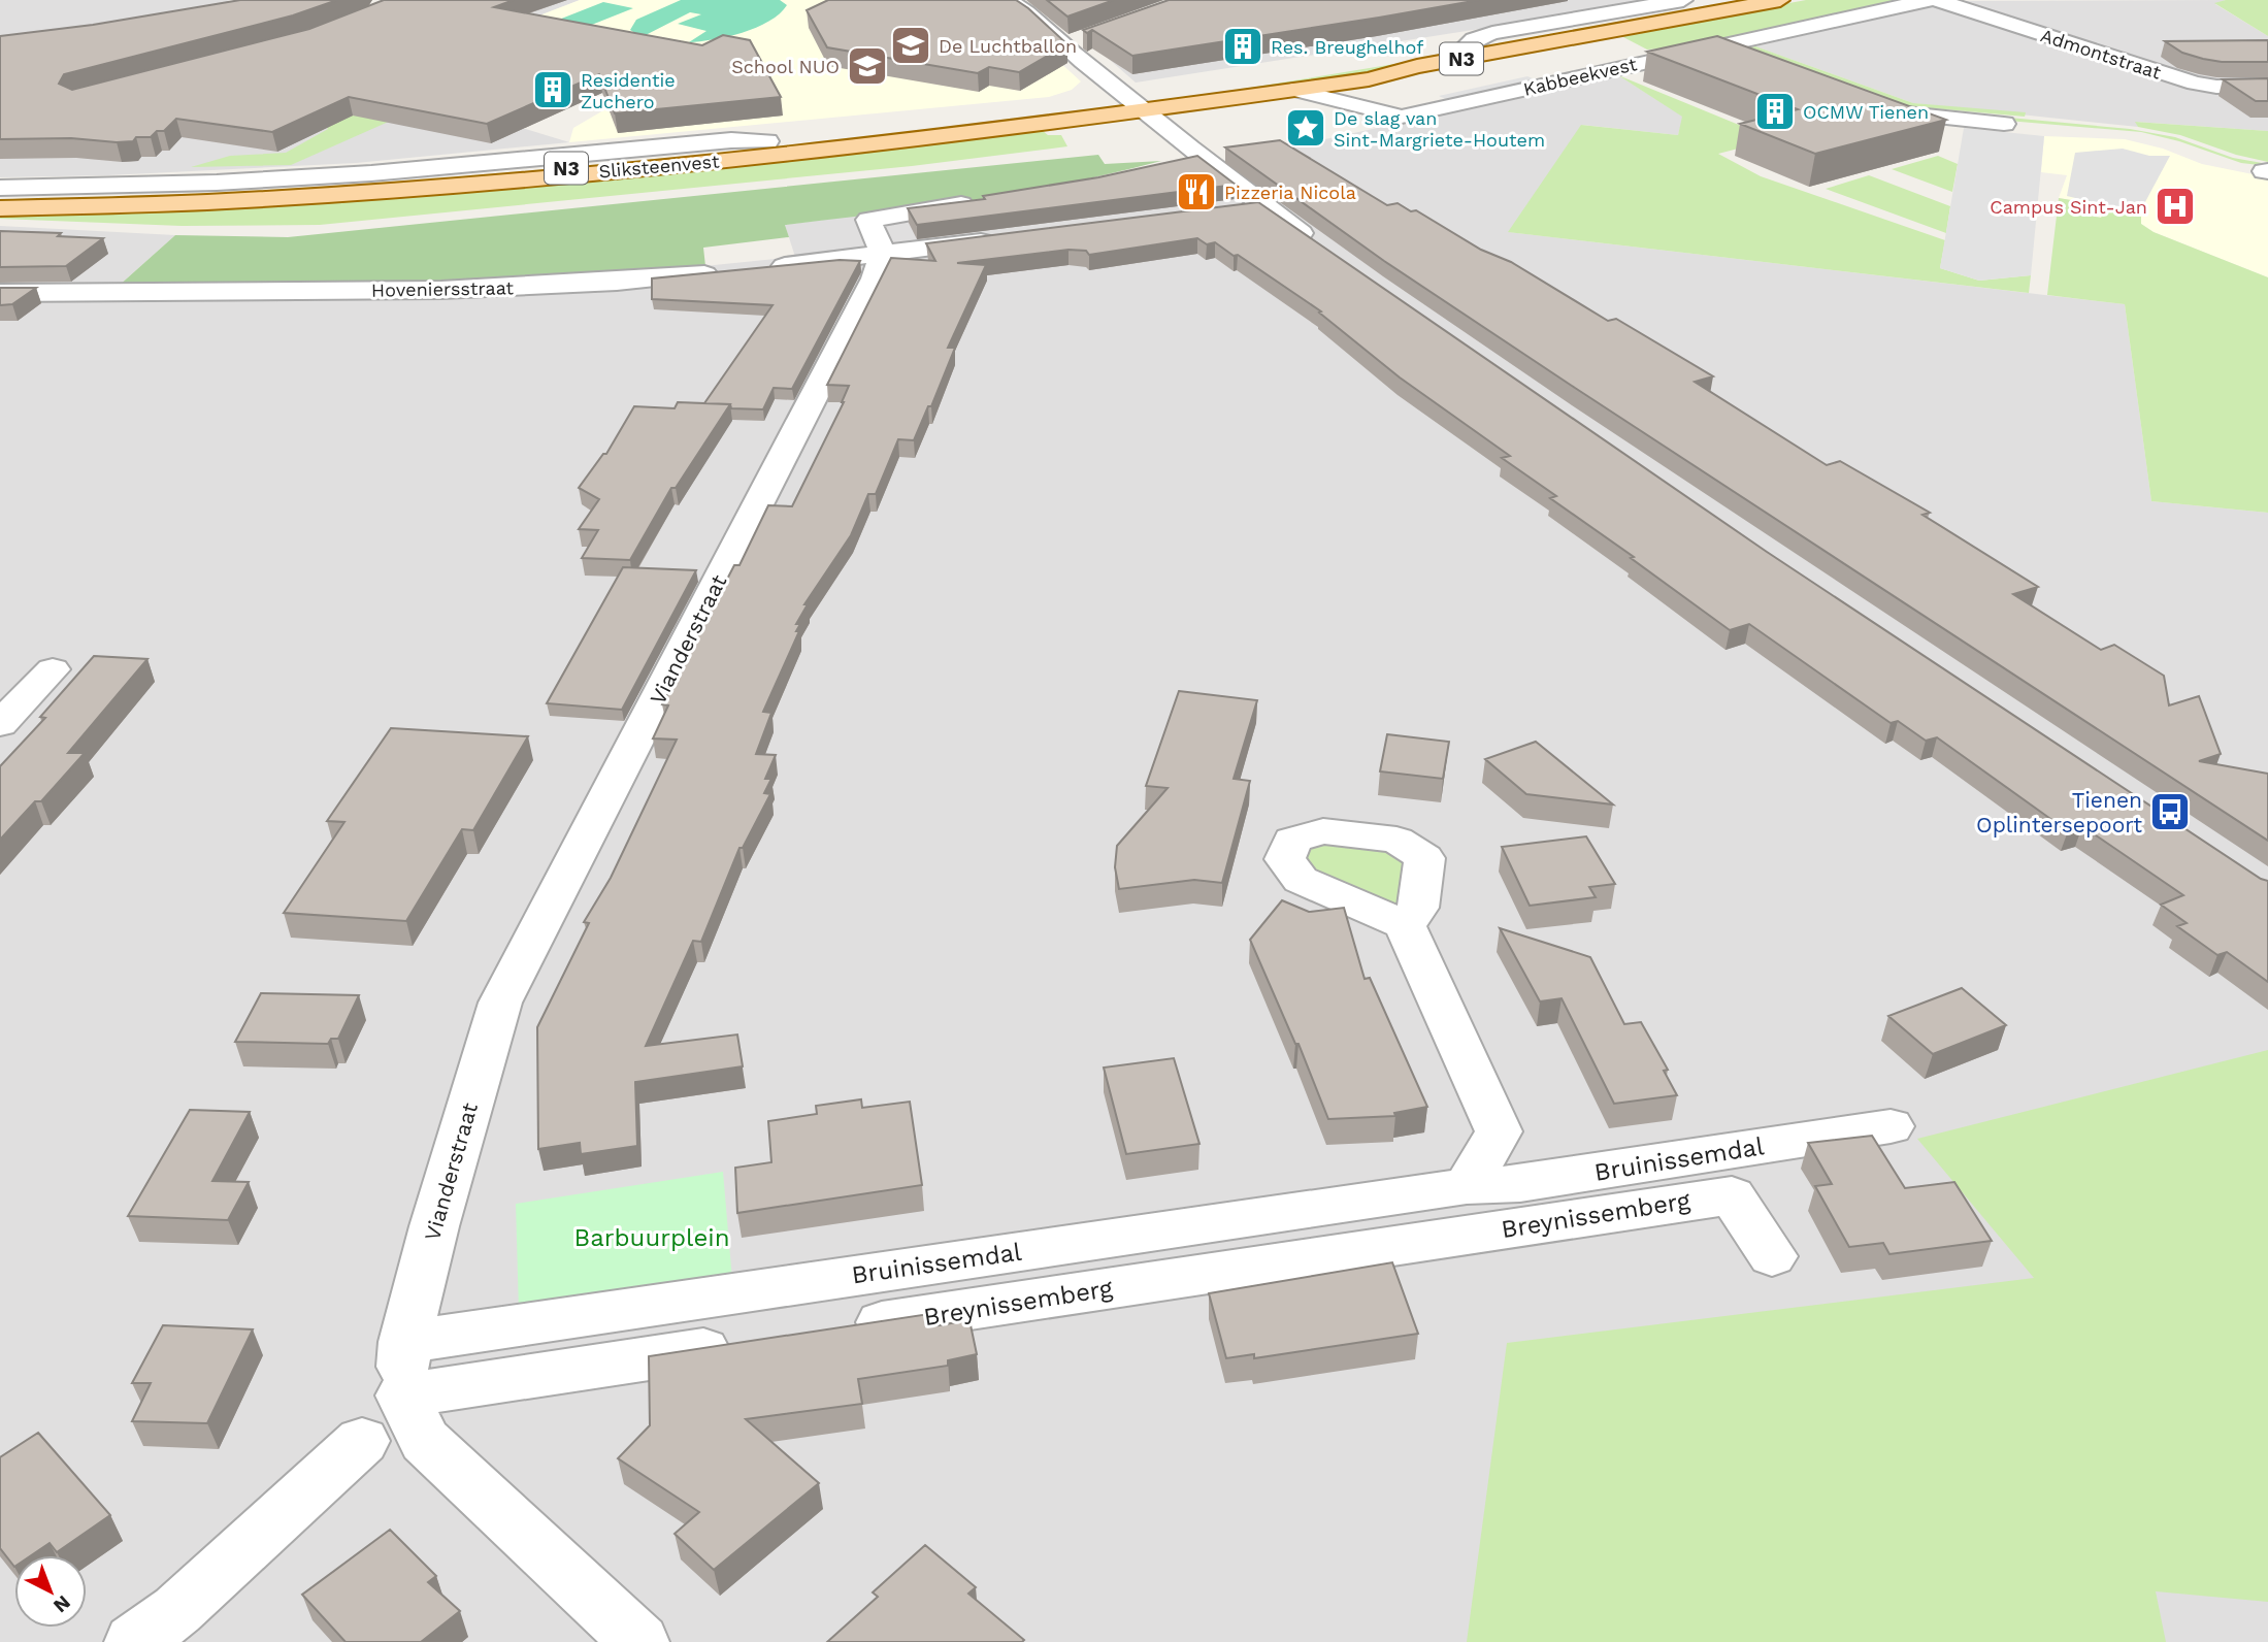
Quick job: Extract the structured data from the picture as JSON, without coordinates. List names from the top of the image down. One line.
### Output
{"streets":{"main road":["N3","Kabbeekvest","Sliksteenvest"],"street":["Admontstraat","Hoveniersstraat","Vianderstraat","Bruinissemdal","Breynissemberg"]},"crossings":[["Kabbeekvest","Sliksteenvest"],["Vianderstraat","Bruinissemdal"]],"parks":["Barbuurplein"],"places":{"school or university":["De Luchtballon","School NUO"],"building":["Res. Breughelhof","Residentie Zuchero","OCMW Tienen"],"place":["De slag van Sint-Margriete-Houtem"],"restaurant":["Pizzeria Nicola"],"hospital":["Campus Sint-Jan"],"bus stop":["Tienen Oplintersepoort"]},"north":"bottom right"}
